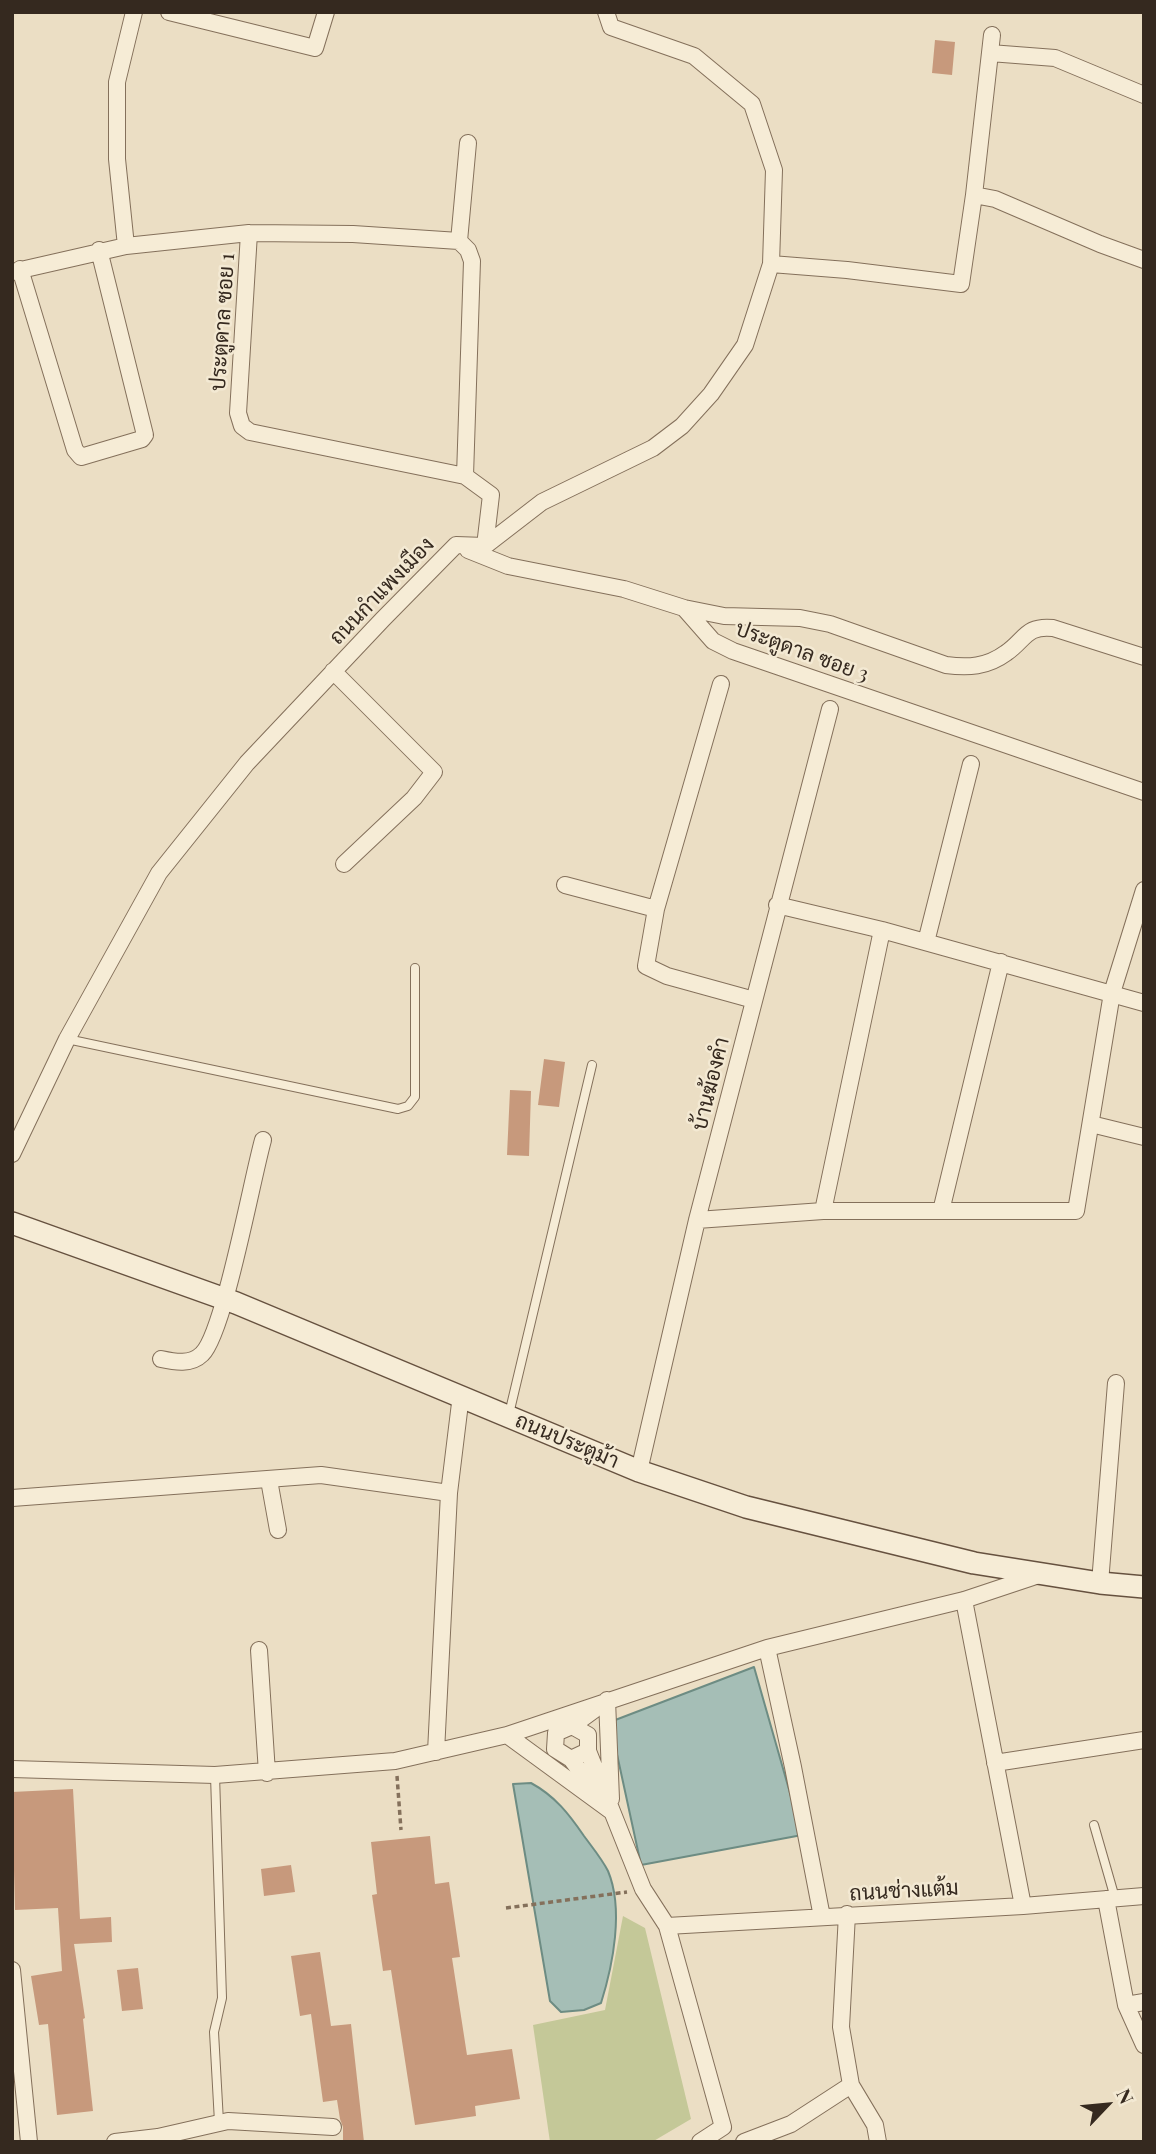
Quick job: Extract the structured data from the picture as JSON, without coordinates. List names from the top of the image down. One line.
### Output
{"streets":{"main road":["ถนนประตูม้า"],"street":["ประตูดาล ซอย 1","ถนนกำแพงเมือง","ประตูดาล ซอย 3","บ้านฆ้องคำ","ถนนช่างแต้ม"]},"crossings":[["บ้านฆ้องคำ","ถนนประตูม้า"]],"north":"top right"}
